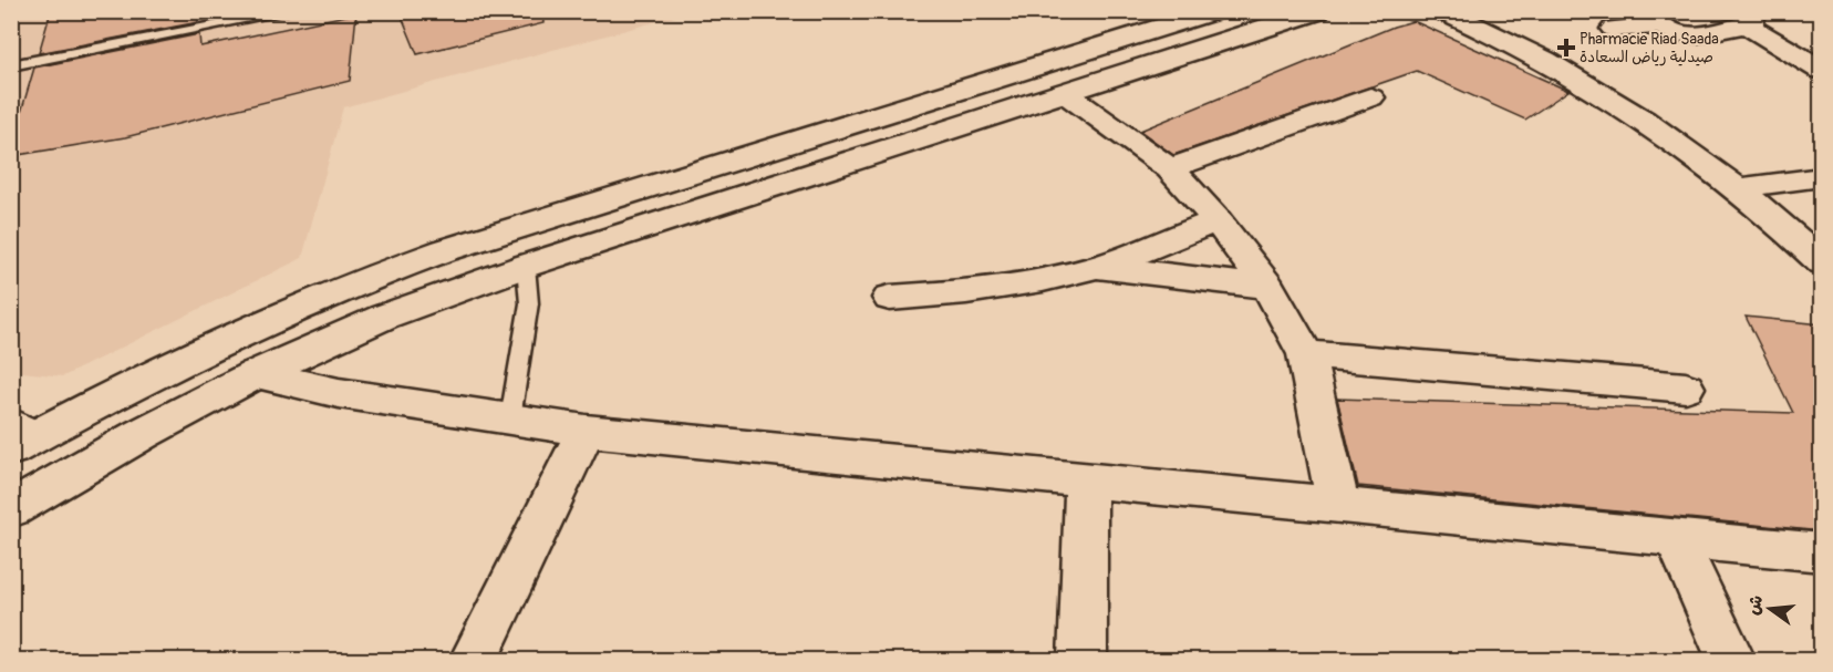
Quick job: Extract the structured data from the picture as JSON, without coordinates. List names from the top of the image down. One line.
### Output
{"places":{"health":["Pharmacie Riad Saada صيدلية رياض السعادة"]},"north":"left"}
